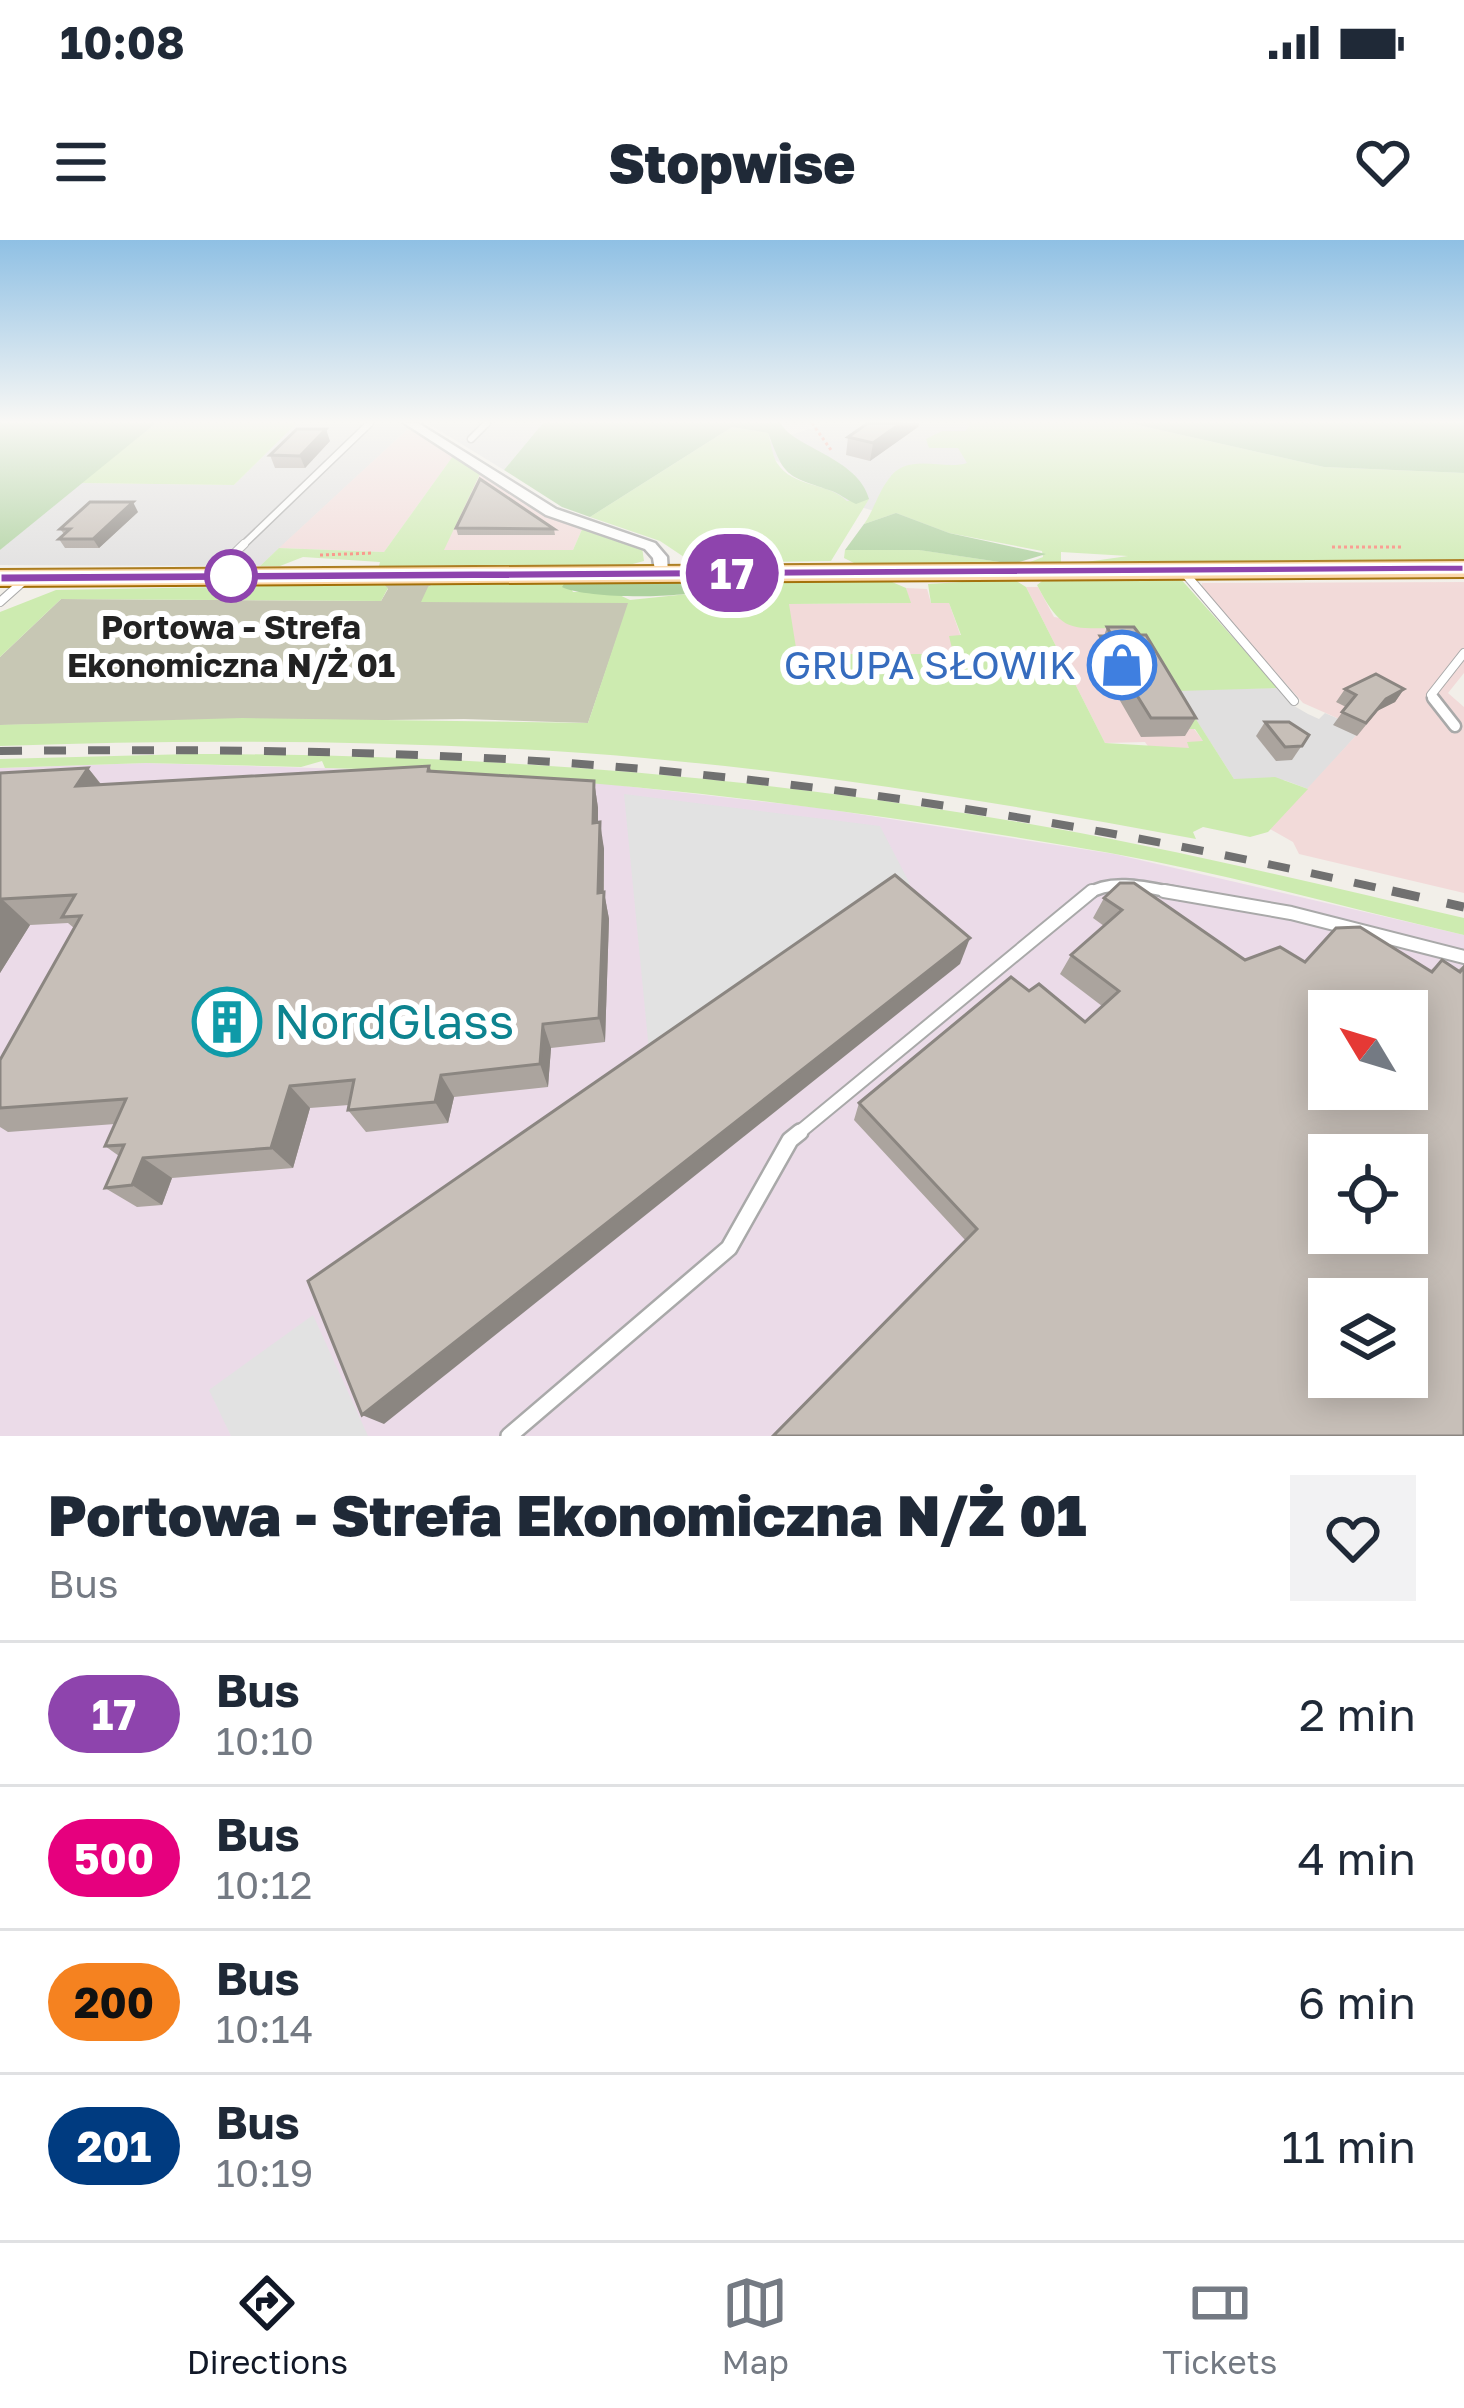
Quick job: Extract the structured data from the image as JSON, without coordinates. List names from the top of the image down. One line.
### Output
{"places":{"other":["Portowa - Strefa Ekonomiczna N/Ż 01"],"shop":["GRUPA SŁOWIK"],"building":["NordGlass"]},"lines":["bus line 17"],"north":"top left","page":{"status":"10:08","header":"Stopwise","on_map":"17","heading":["Portowa - Strefa Ekonomiczna N/Ż 01","Bus"],"list":[{"mark":"17","name":"Bus","note":"10:10","value":"2 min"},{"mark":"500","name":"Bus","note":"10:12","value":"4 min"},{"mark":"200","name":"Bus","note":"10:14","value":"6 min"},{"mark":"201","name":"Bus","note":"10:19","value":"11 min"}],"tabs":["Directions","Map","Tickets"]}}
